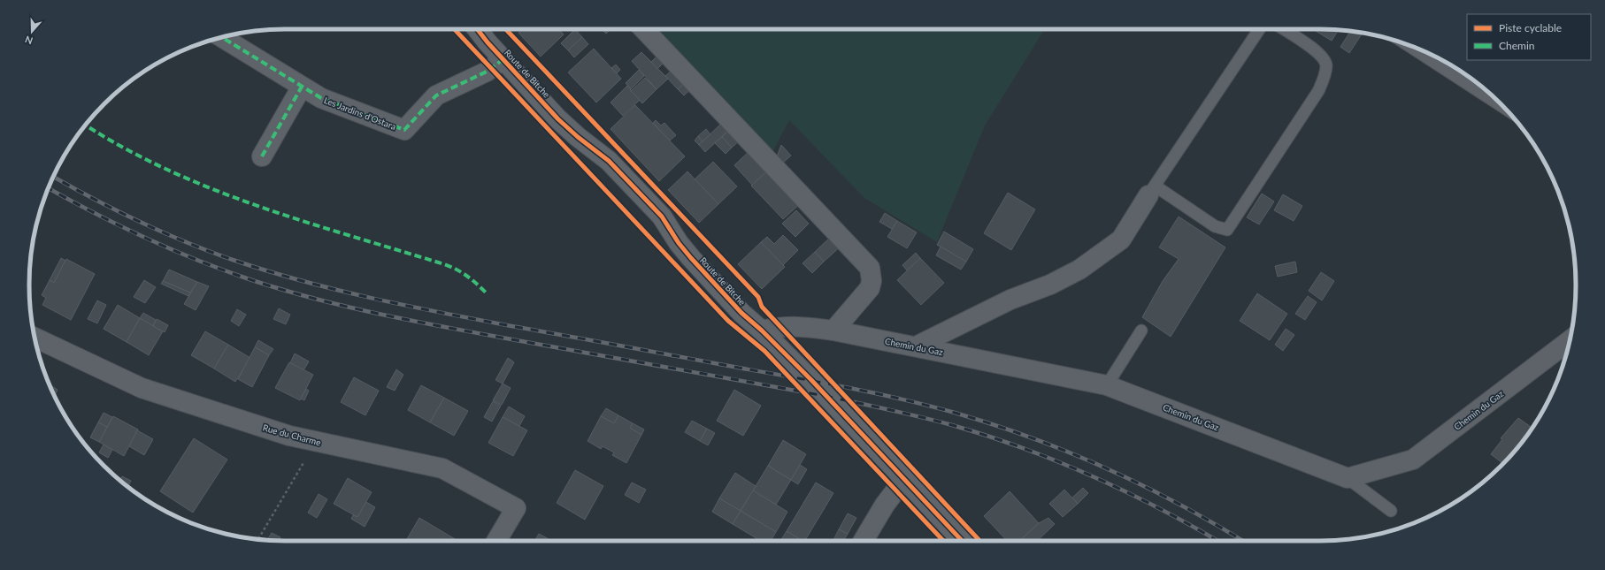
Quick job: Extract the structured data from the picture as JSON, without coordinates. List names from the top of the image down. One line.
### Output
{"streets":{"main road":["Route de Bitche"],"street":["Les Jardins d'Ostara","Chemin du Gaz","Rue du Charme"]},"crossings":[["Route de Bitche","Les Jardins d'Ostara"],["Route de Bitche","Chemin du Gaz"]],"legend":["Piste cyclable","Chemin"],"north":"bottom"}
